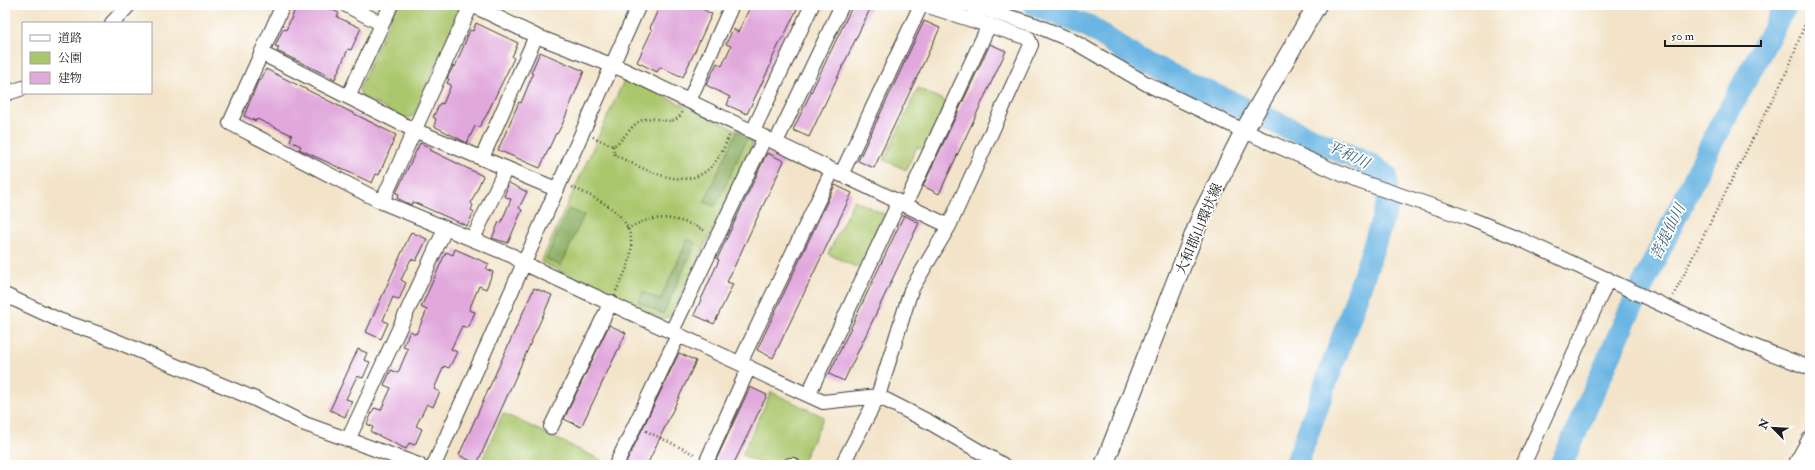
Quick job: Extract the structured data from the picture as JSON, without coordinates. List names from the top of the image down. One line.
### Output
{"streets":{"main road":["大和郡山環状線"]},"water":["平和川","菩提仙川"],"legend":["道路","公園","建物"],"scale_bar":"50 m","north":"top left"}
